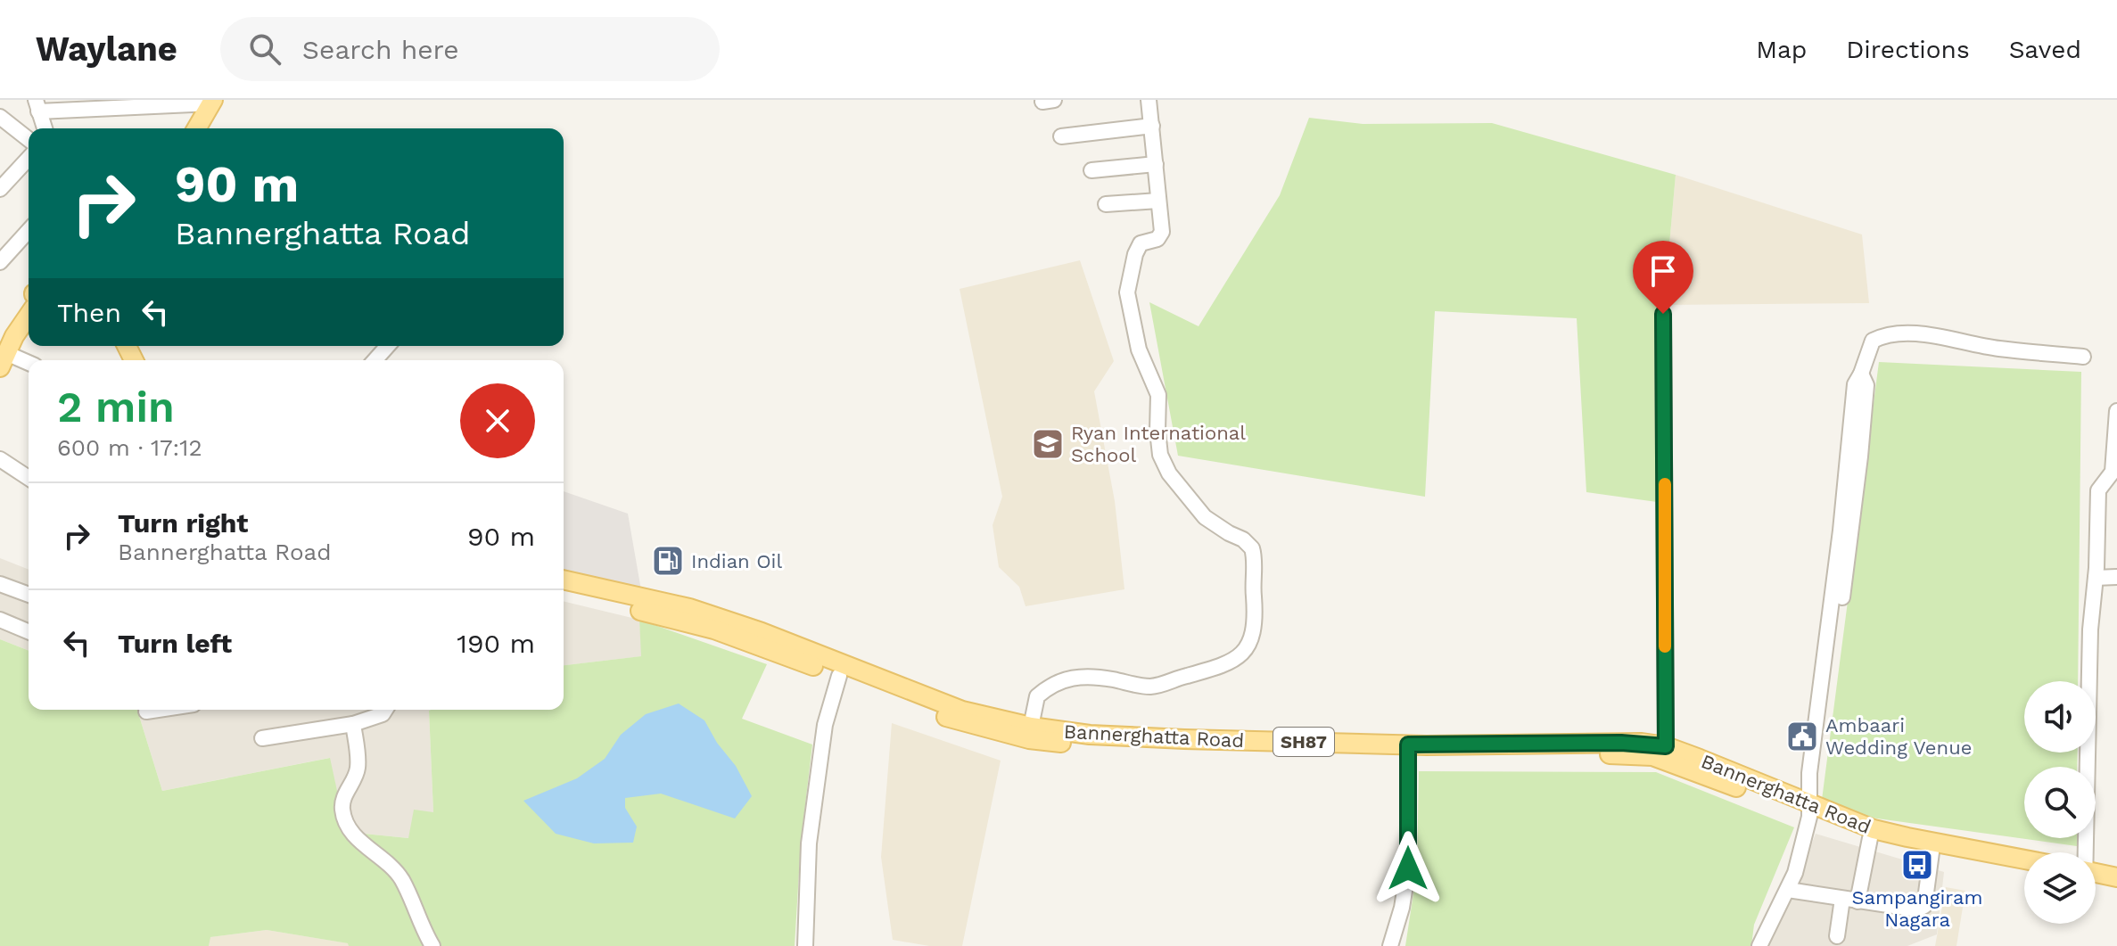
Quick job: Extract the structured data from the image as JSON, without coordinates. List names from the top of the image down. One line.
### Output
{"streets":{"main road":["Bannerghatta Road","SH87"]},"places":{"school or university":["Ryan International School"],"fuel station":["Indian Oil"],"public building":["Ambaari Wedding Venue"],"bus stop":["Sampangiram Nagara"]},"page":{"header":"Waylane","search":"Search here","nav":["Map","Directions","Saved"],"turn":["90 m","Bannerghatta Road"],"then":"Then","heading":["2 min","600 m · 17:12"],"list":[{"name":"Turn right","note":"Bannerghatta Road","value":"90 m"},{"name":"Turn left","value":"190 m"}]}}
